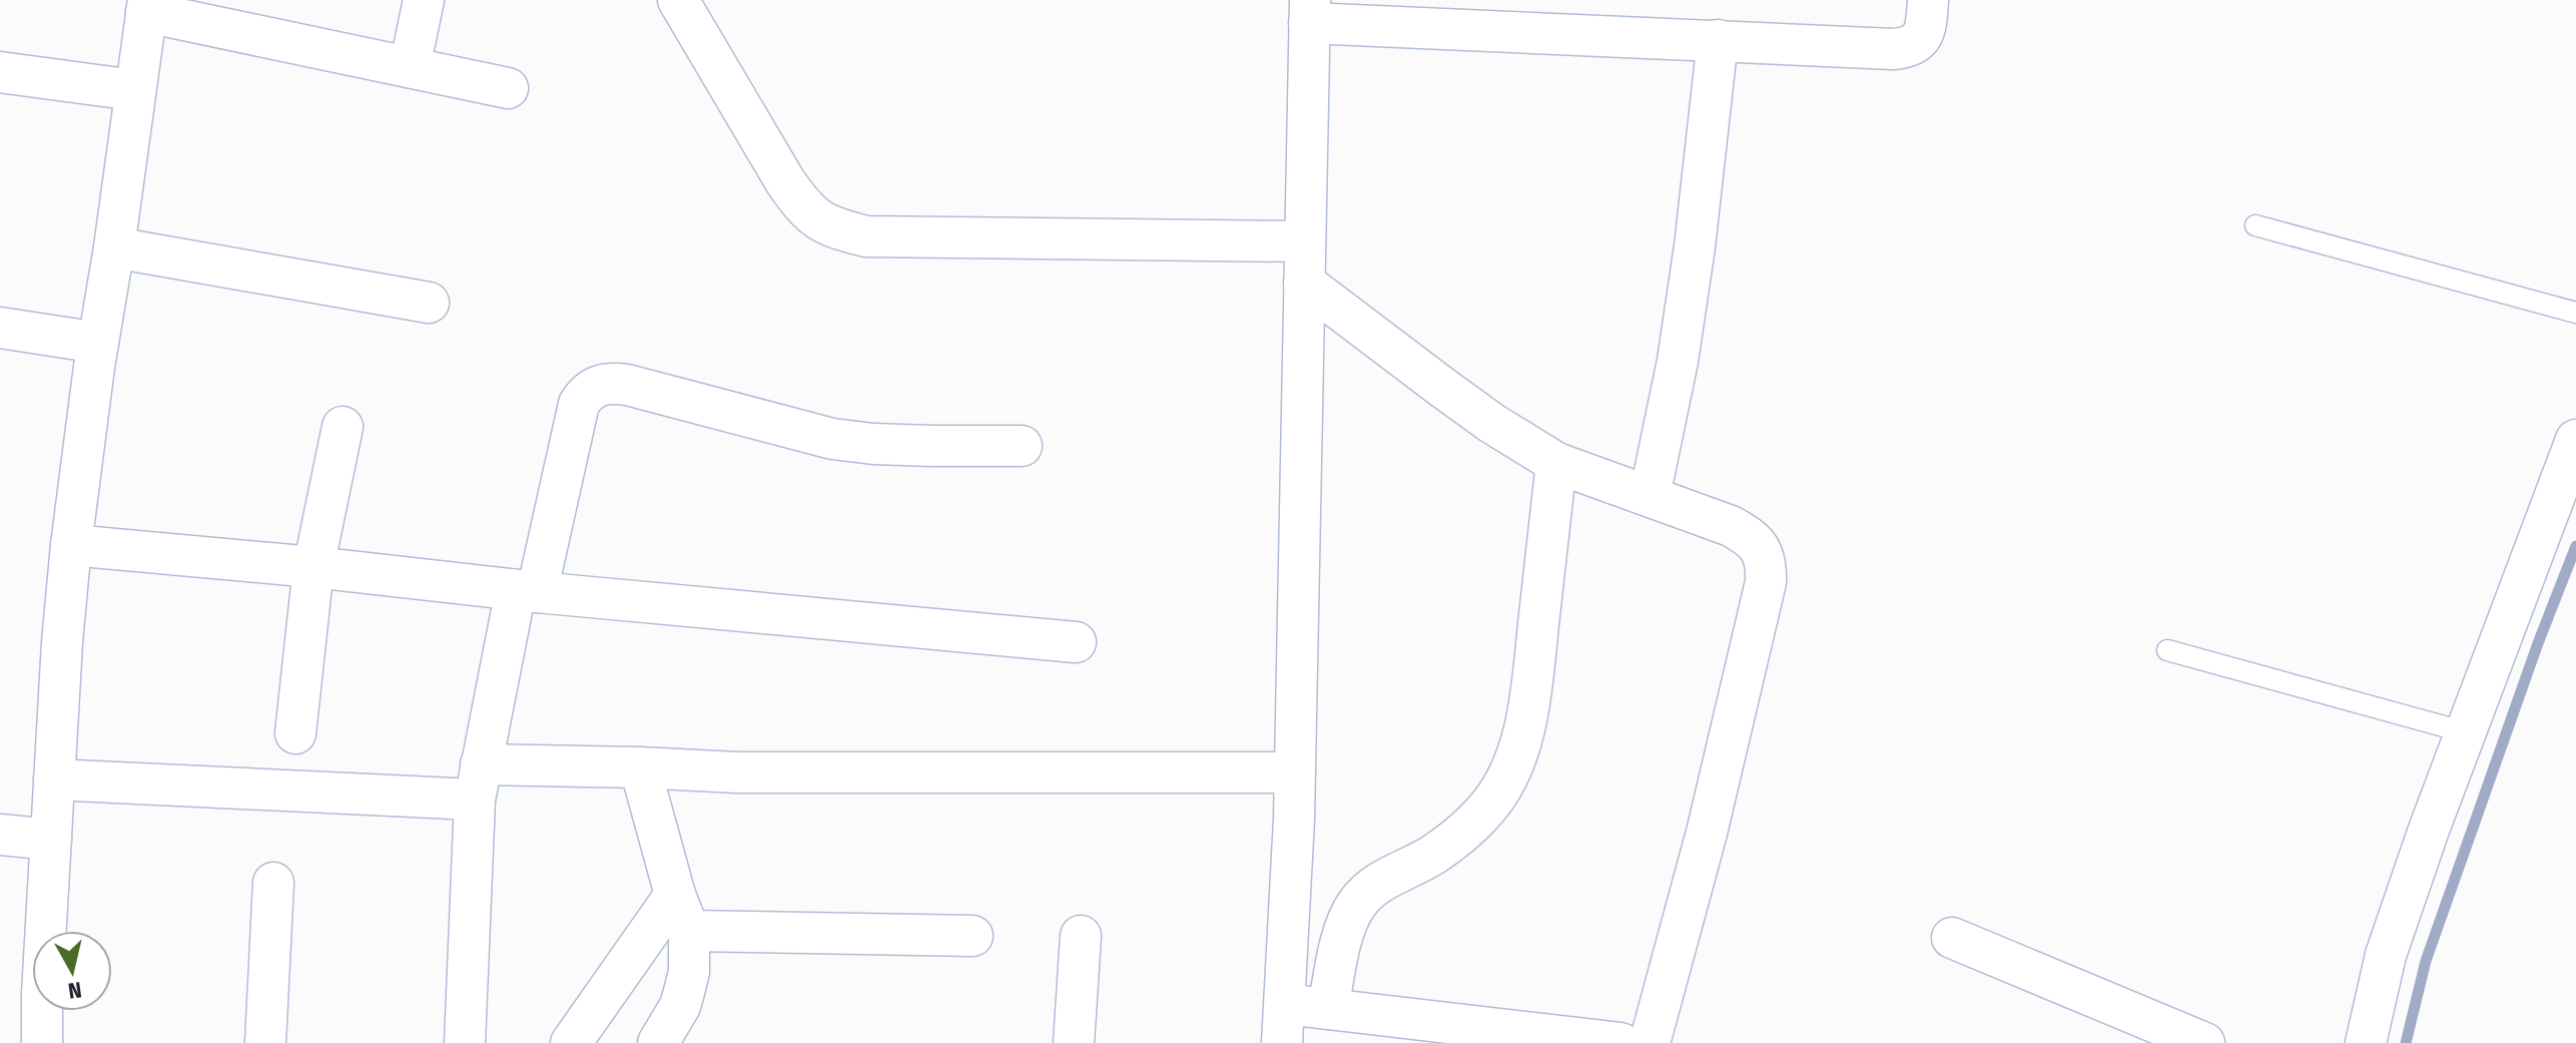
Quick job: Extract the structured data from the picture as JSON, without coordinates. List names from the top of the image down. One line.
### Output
{"north":"bottom"}
